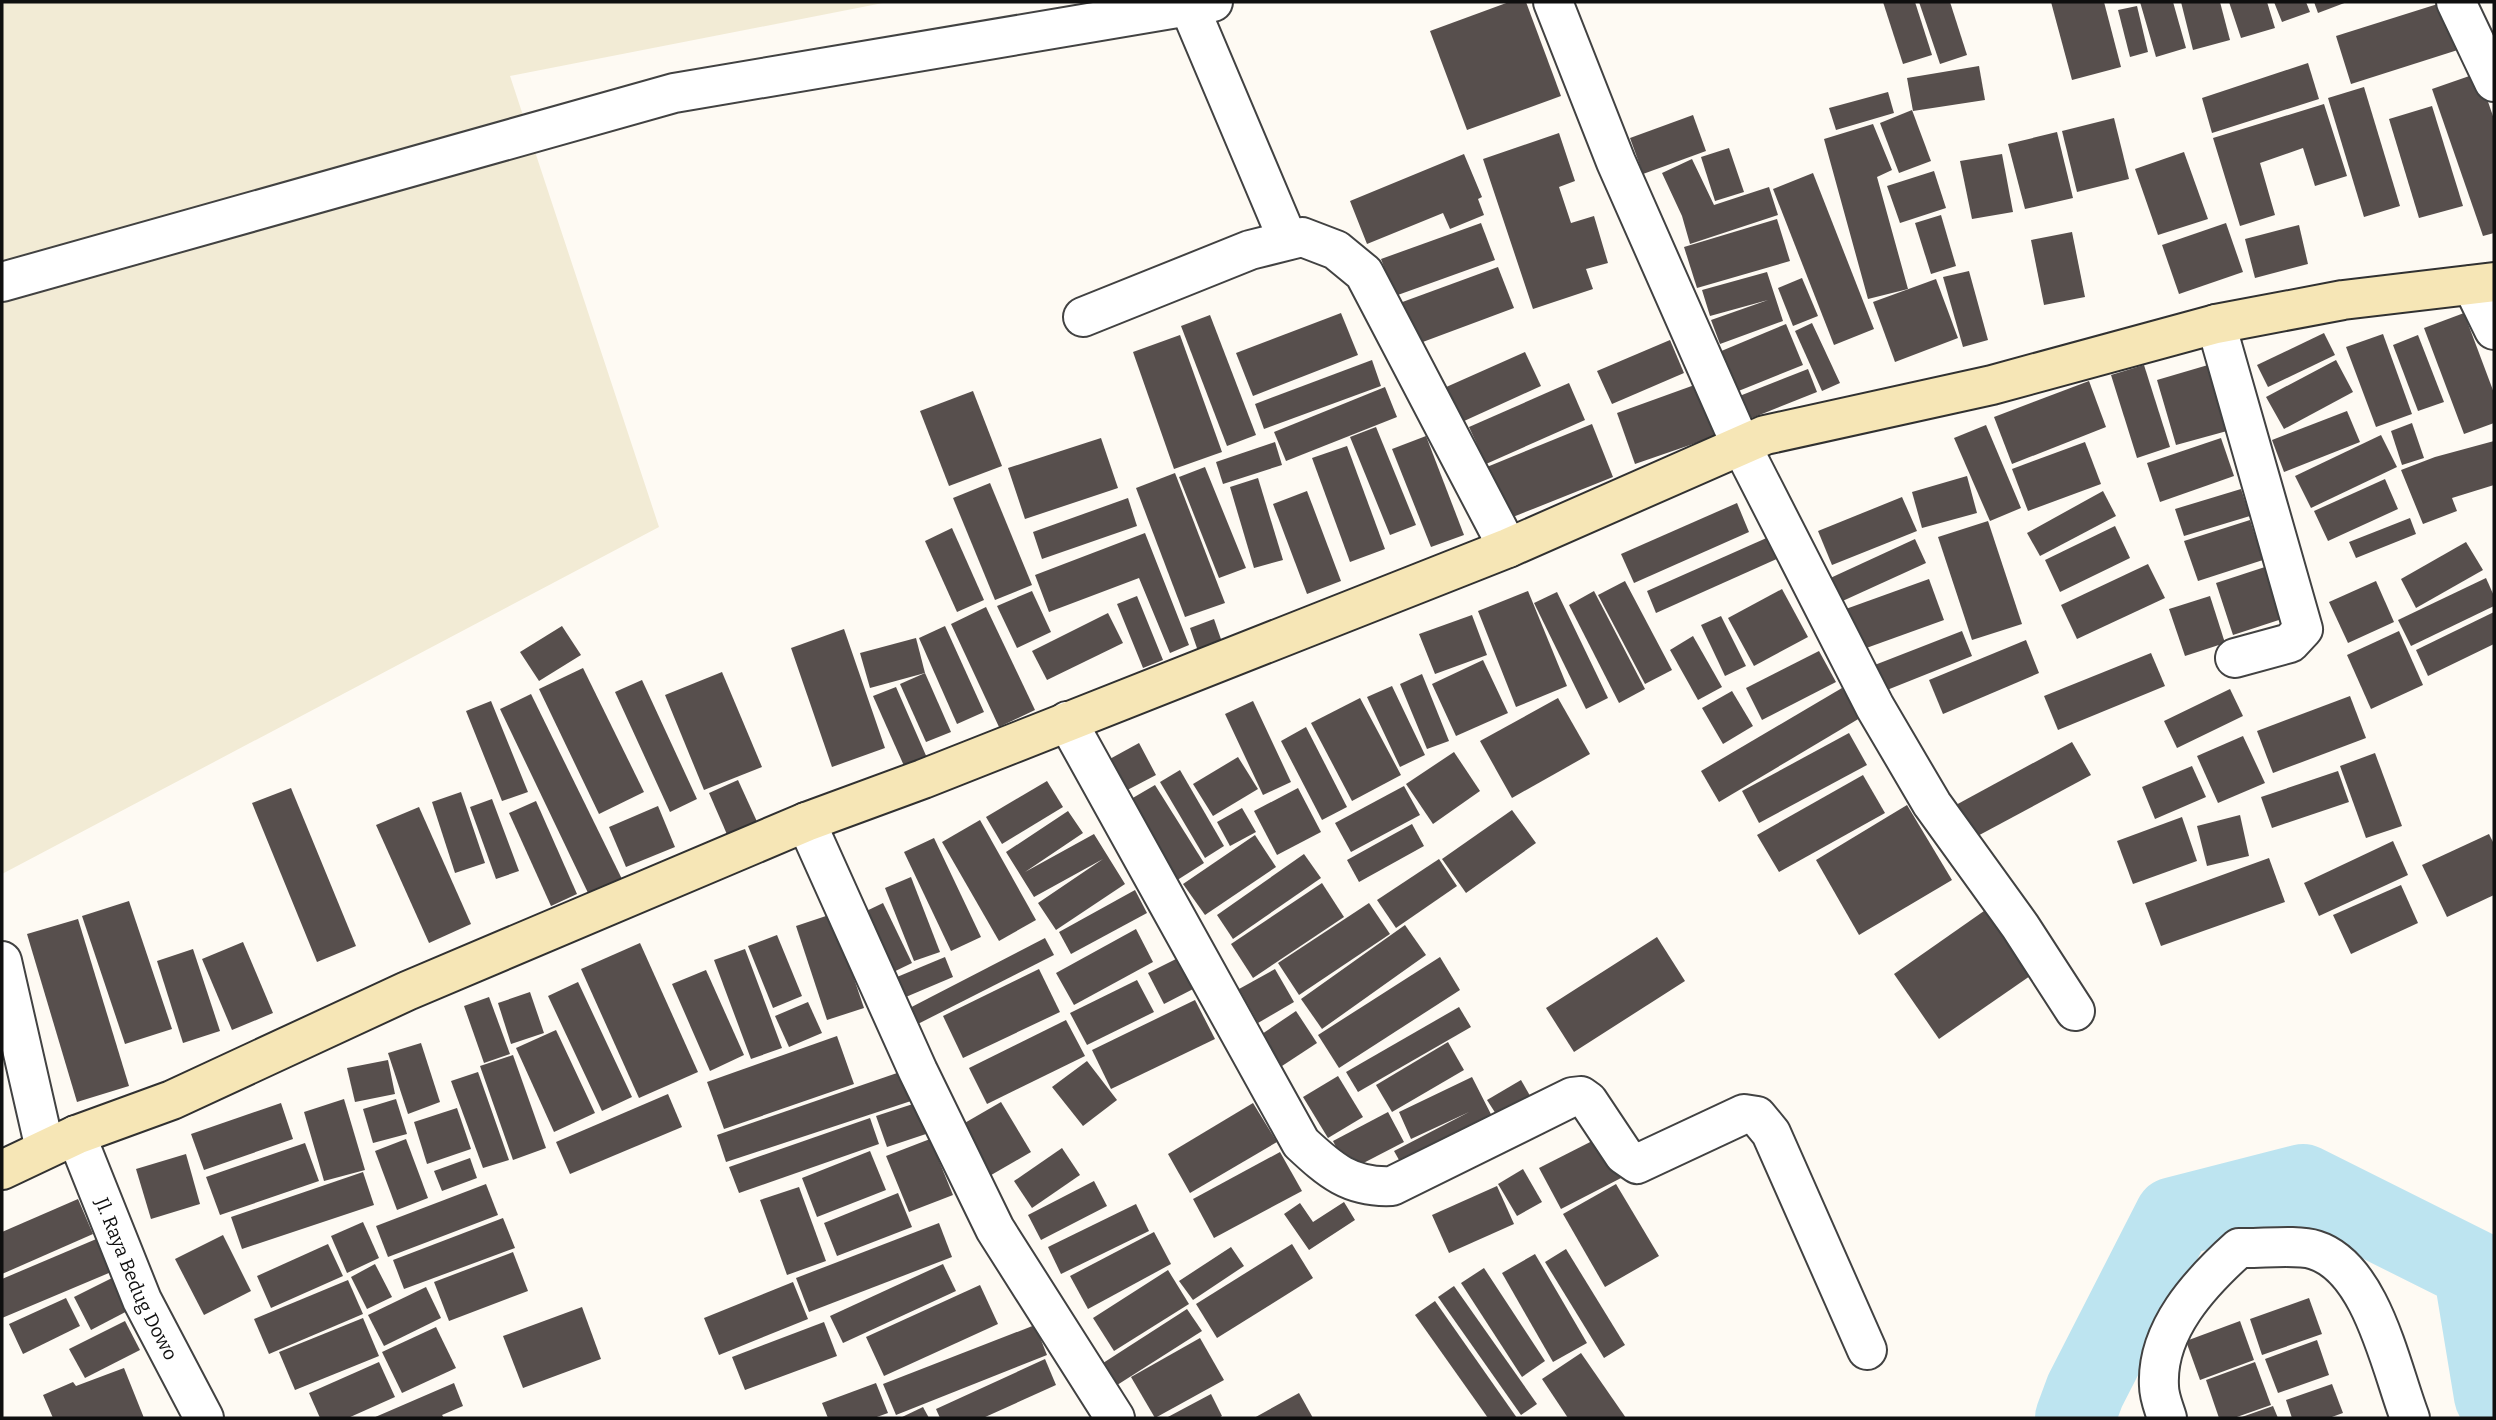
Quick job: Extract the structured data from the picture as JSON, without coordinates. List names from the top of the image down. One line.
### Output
{"streets":{"street":["Jl. Raya Bedug Dowo"]}}
